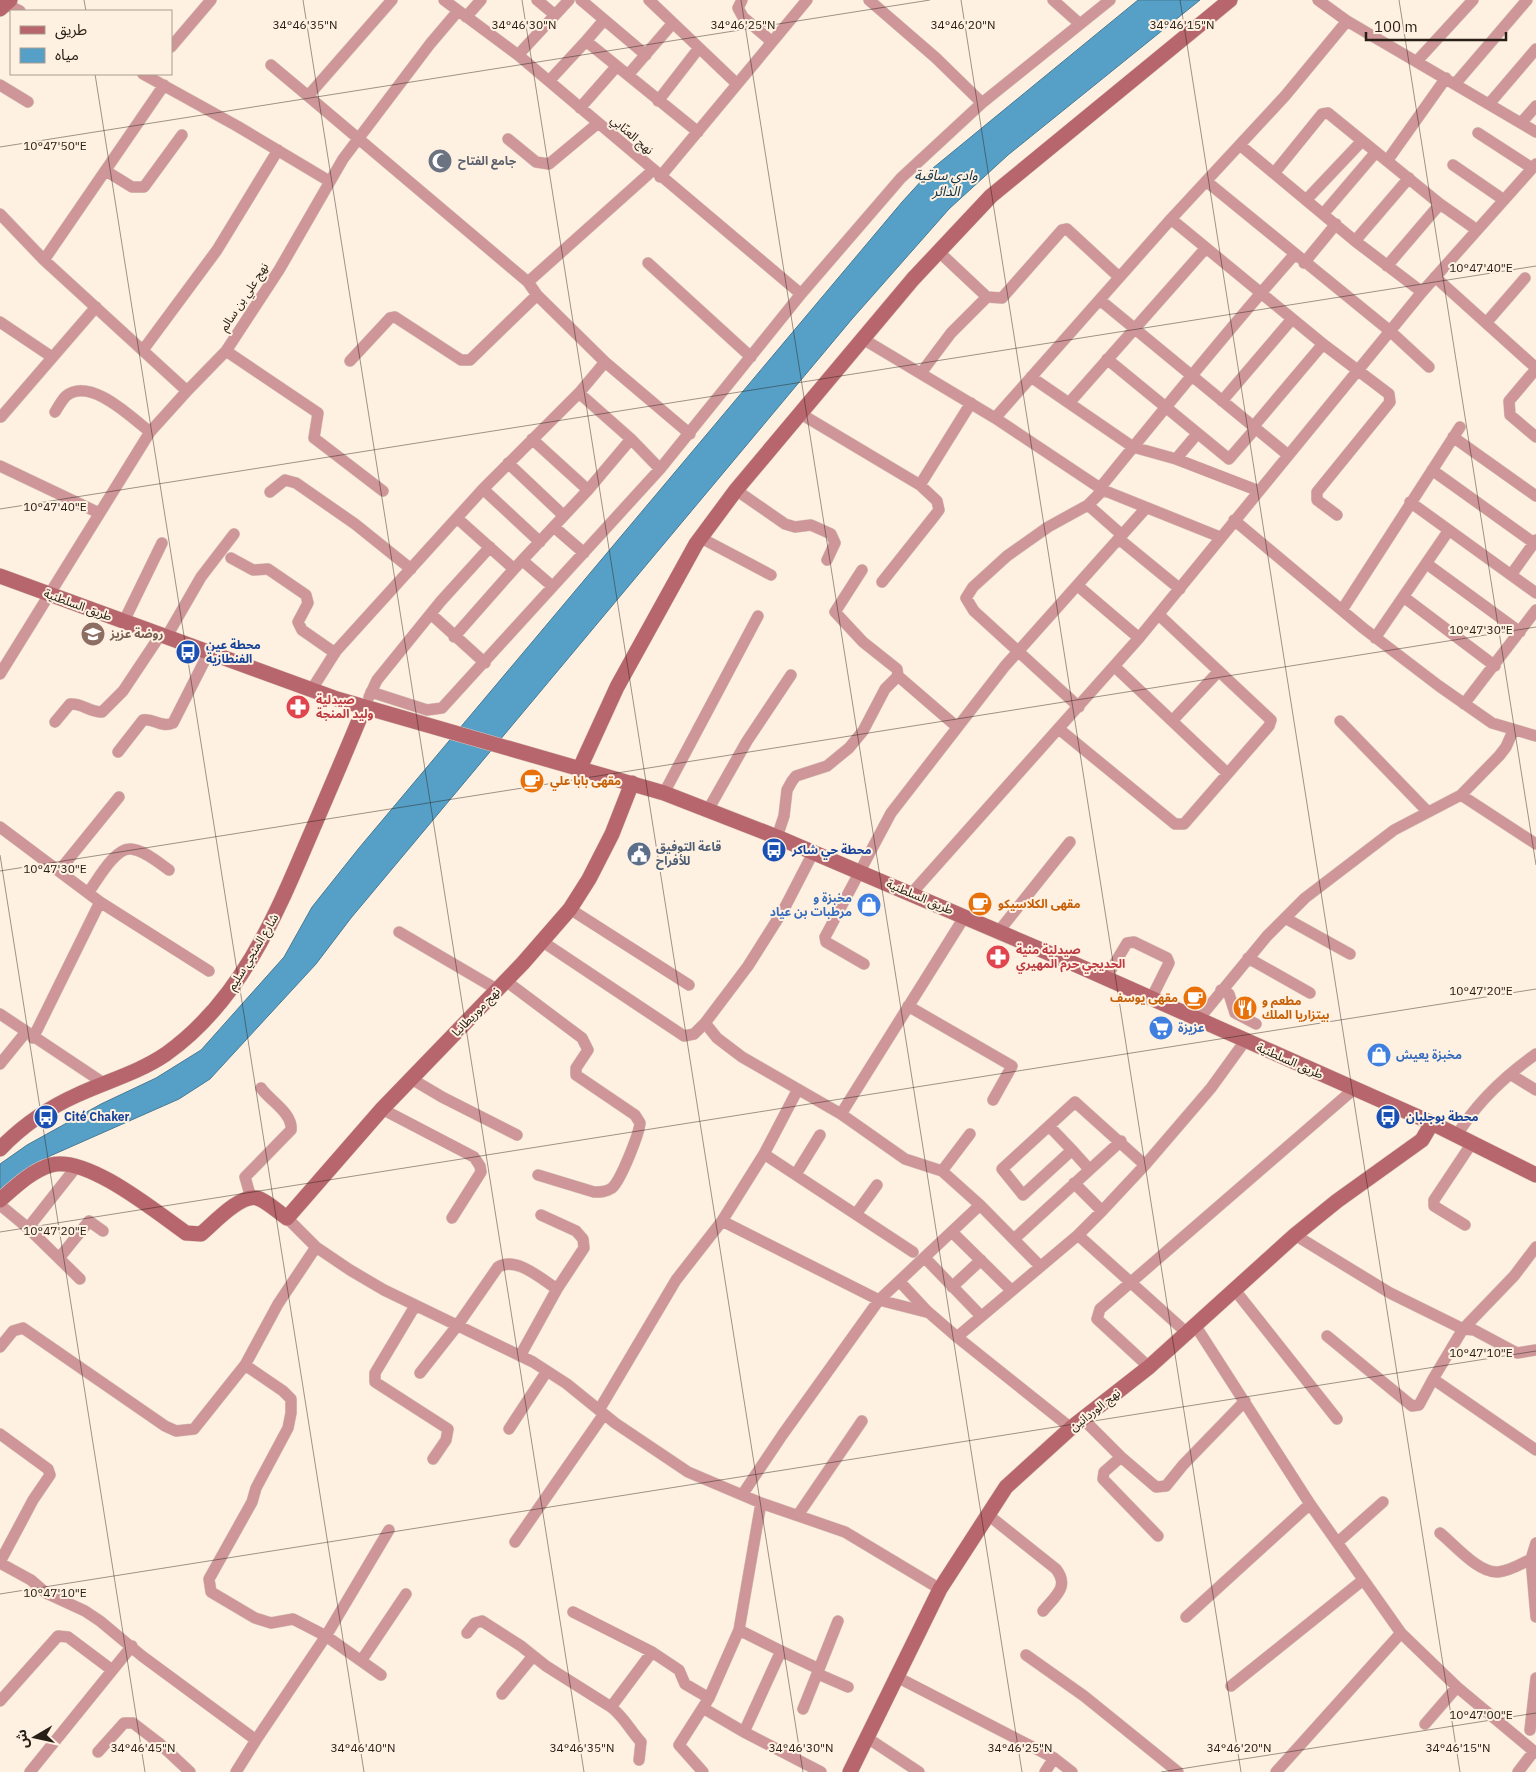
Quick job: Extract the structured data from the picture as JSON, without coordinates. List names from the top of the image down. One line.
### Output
{"streets":{"main road":["طريق السلطنية","شارع المنجي سليم","نهج موريطانيا","نهج الوردانين"],"street":["نهج العنّابي","نهج علي بن سالم"]},"crossings":[["نهج العنّابي","نهج علي بن سالم"],["نهج علي بن سالم","طريق السلطنية"],["طريق السلطنية","شارع المنجي سليم"],["طريق السلطنية","نهج موريطانيا"],["طريق السلطنية","نهج الوردانين"]],"water":["وادي ساقية الدائر"],"places":{"mosque":["جامع الفتاح"],"school or university":["روضة عزيز"],"bus stop":["محطة عين الفنطازية","محطة حي شاكر","Cité Chaker","محطة بوجلبان"],"pharmacy":["صيدلية وليد المنجة","صيدلية منية الحديجي حرم المهيري"],"cafe":["مقهى بابا علي","مقهى الكلاسيكو","مقهى يوسف"],"public building":["قاعة التوفيق للأفراح"],"shop":["مخبزة و مرطبات بن عياد","مخبزة يعيش"],"restaurant":["مطعم و بيتزاريا الملك"],"supermarket":["عزيزة"]},"legend":["طريق","مياه"],"scale_bar":"100 m","north":"left","coordinates":["34°46'35\"N","34°46'30\"N","34°46'25\"N","34°46'20\"N","34°46'15\"N","10°47'50\"E","10°47'40\"E","10°47'30\"E","10°47'20\"E","10°47'10\"E","10°47'00\"E","34°46'45\"N","34°46'40\"N"]}
